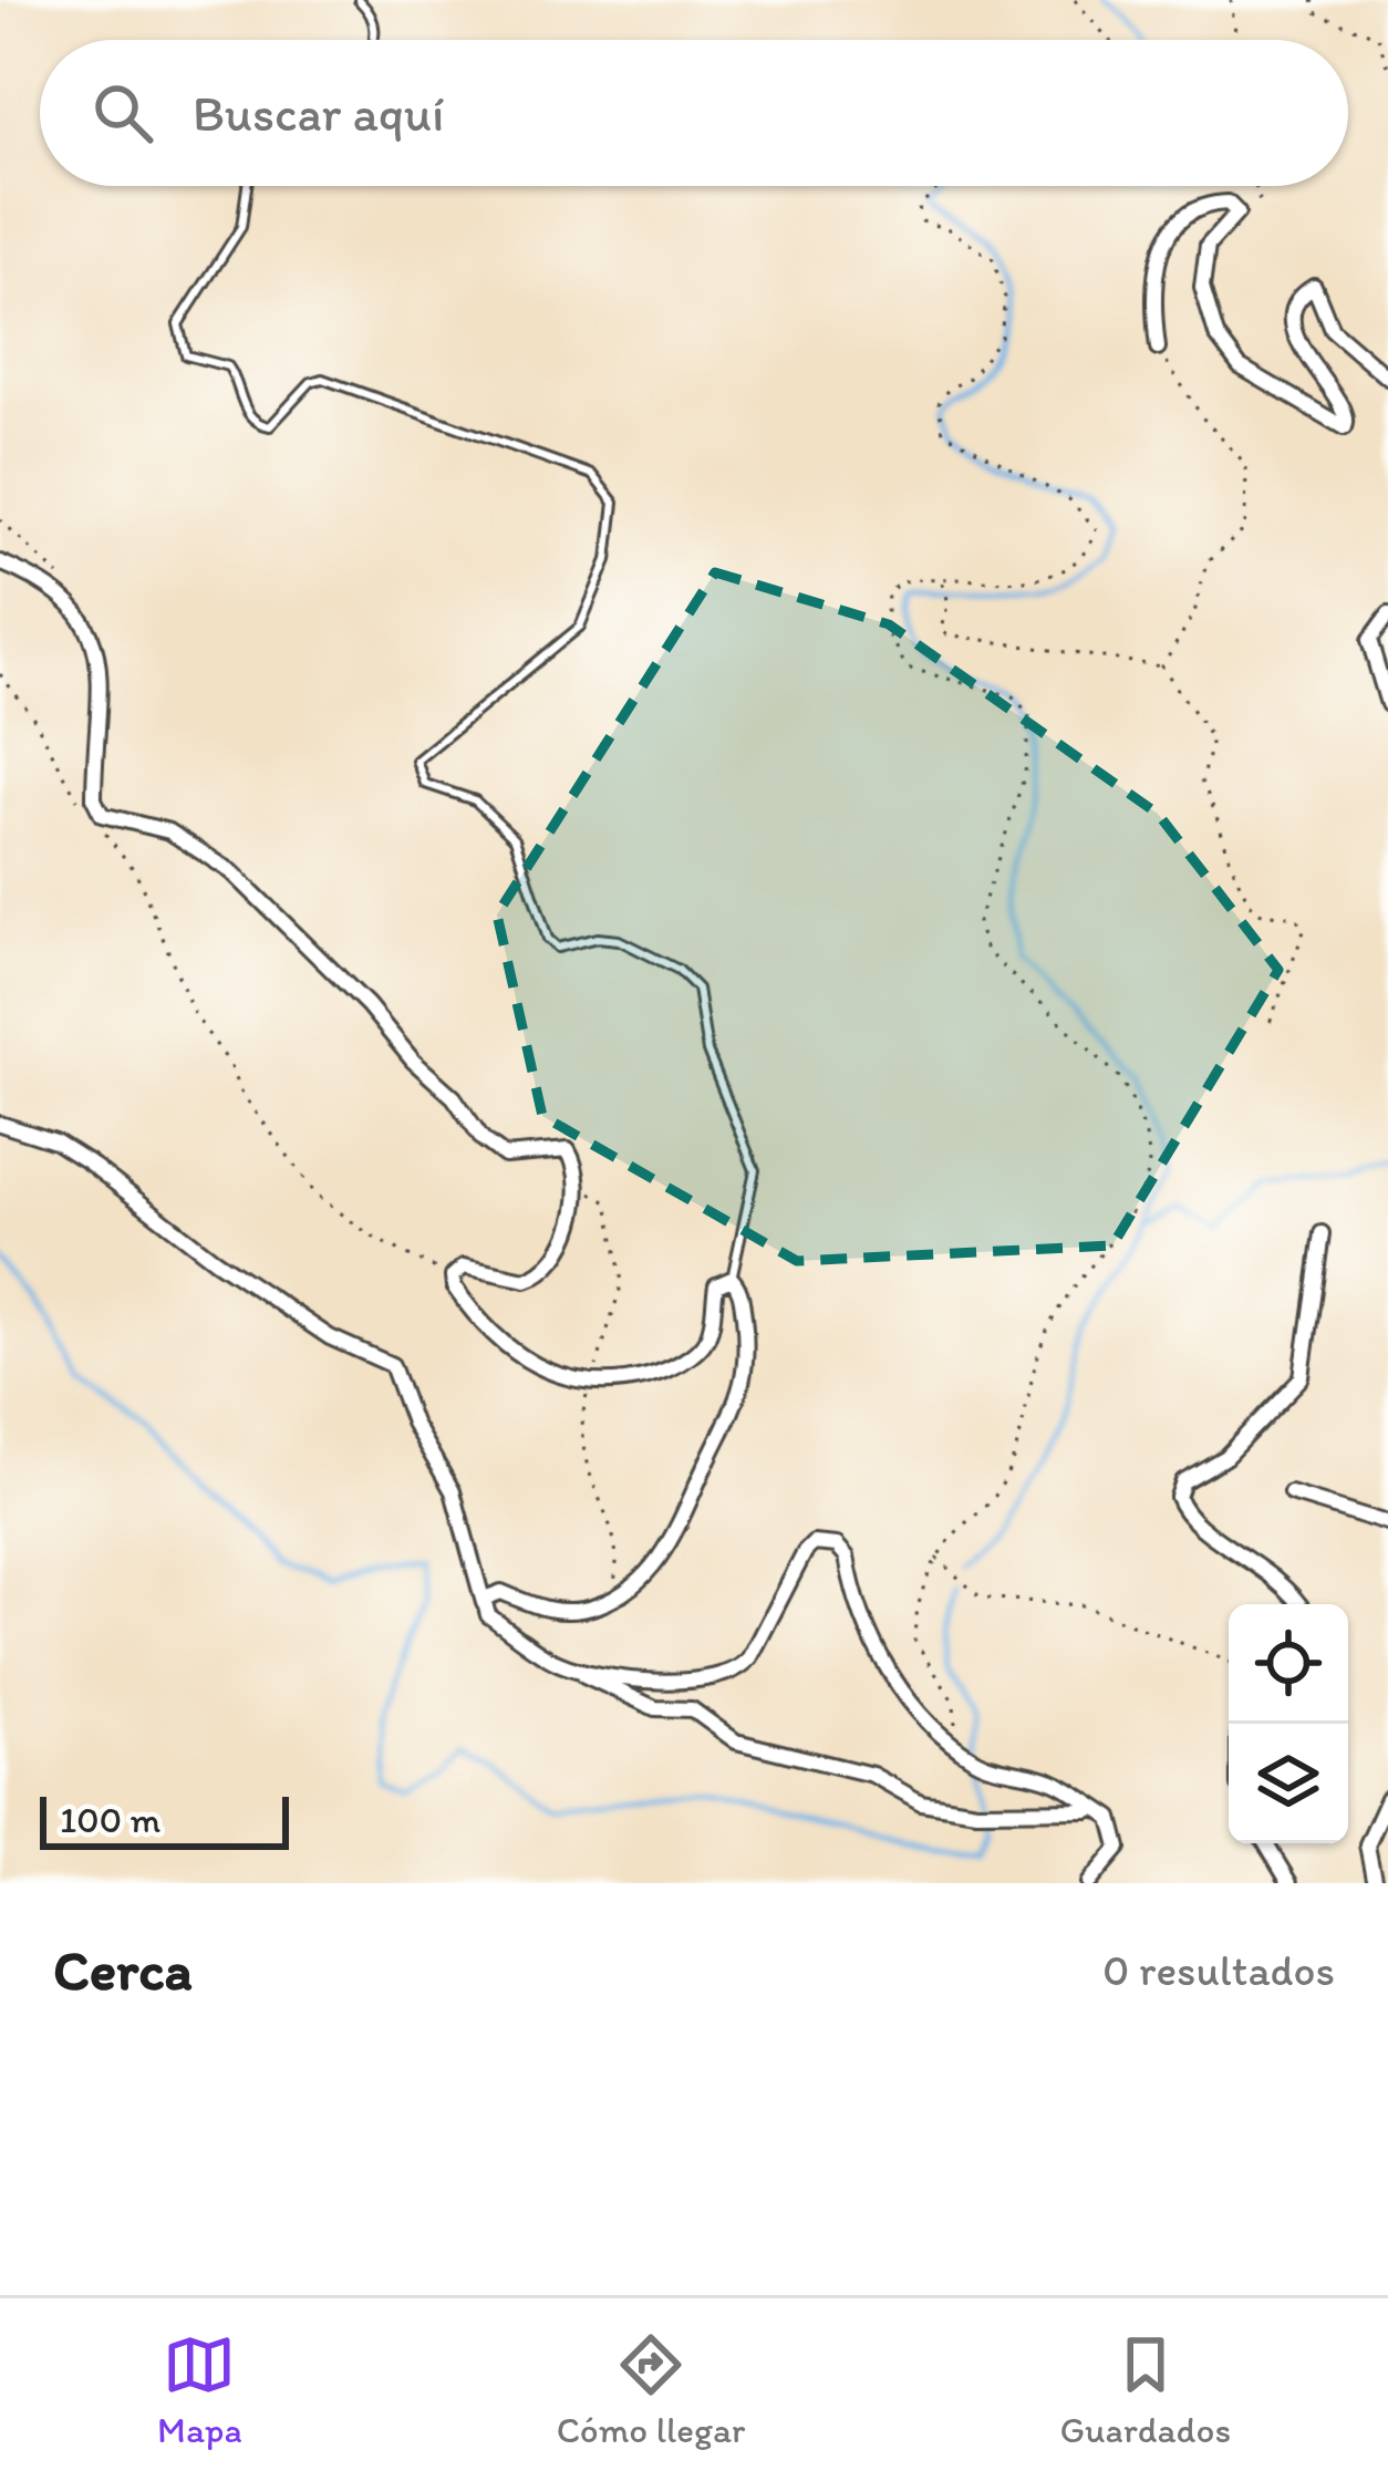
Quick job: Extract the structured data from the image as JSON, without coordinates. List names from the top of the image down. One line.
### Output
{"scale_bar":"100 m","page":{"search":"Buscar aquí","scale":"100 m","heading":["Cerca","0 resultados"],"nav":["Mapa","Cómo llegar","Guardados"]}}
